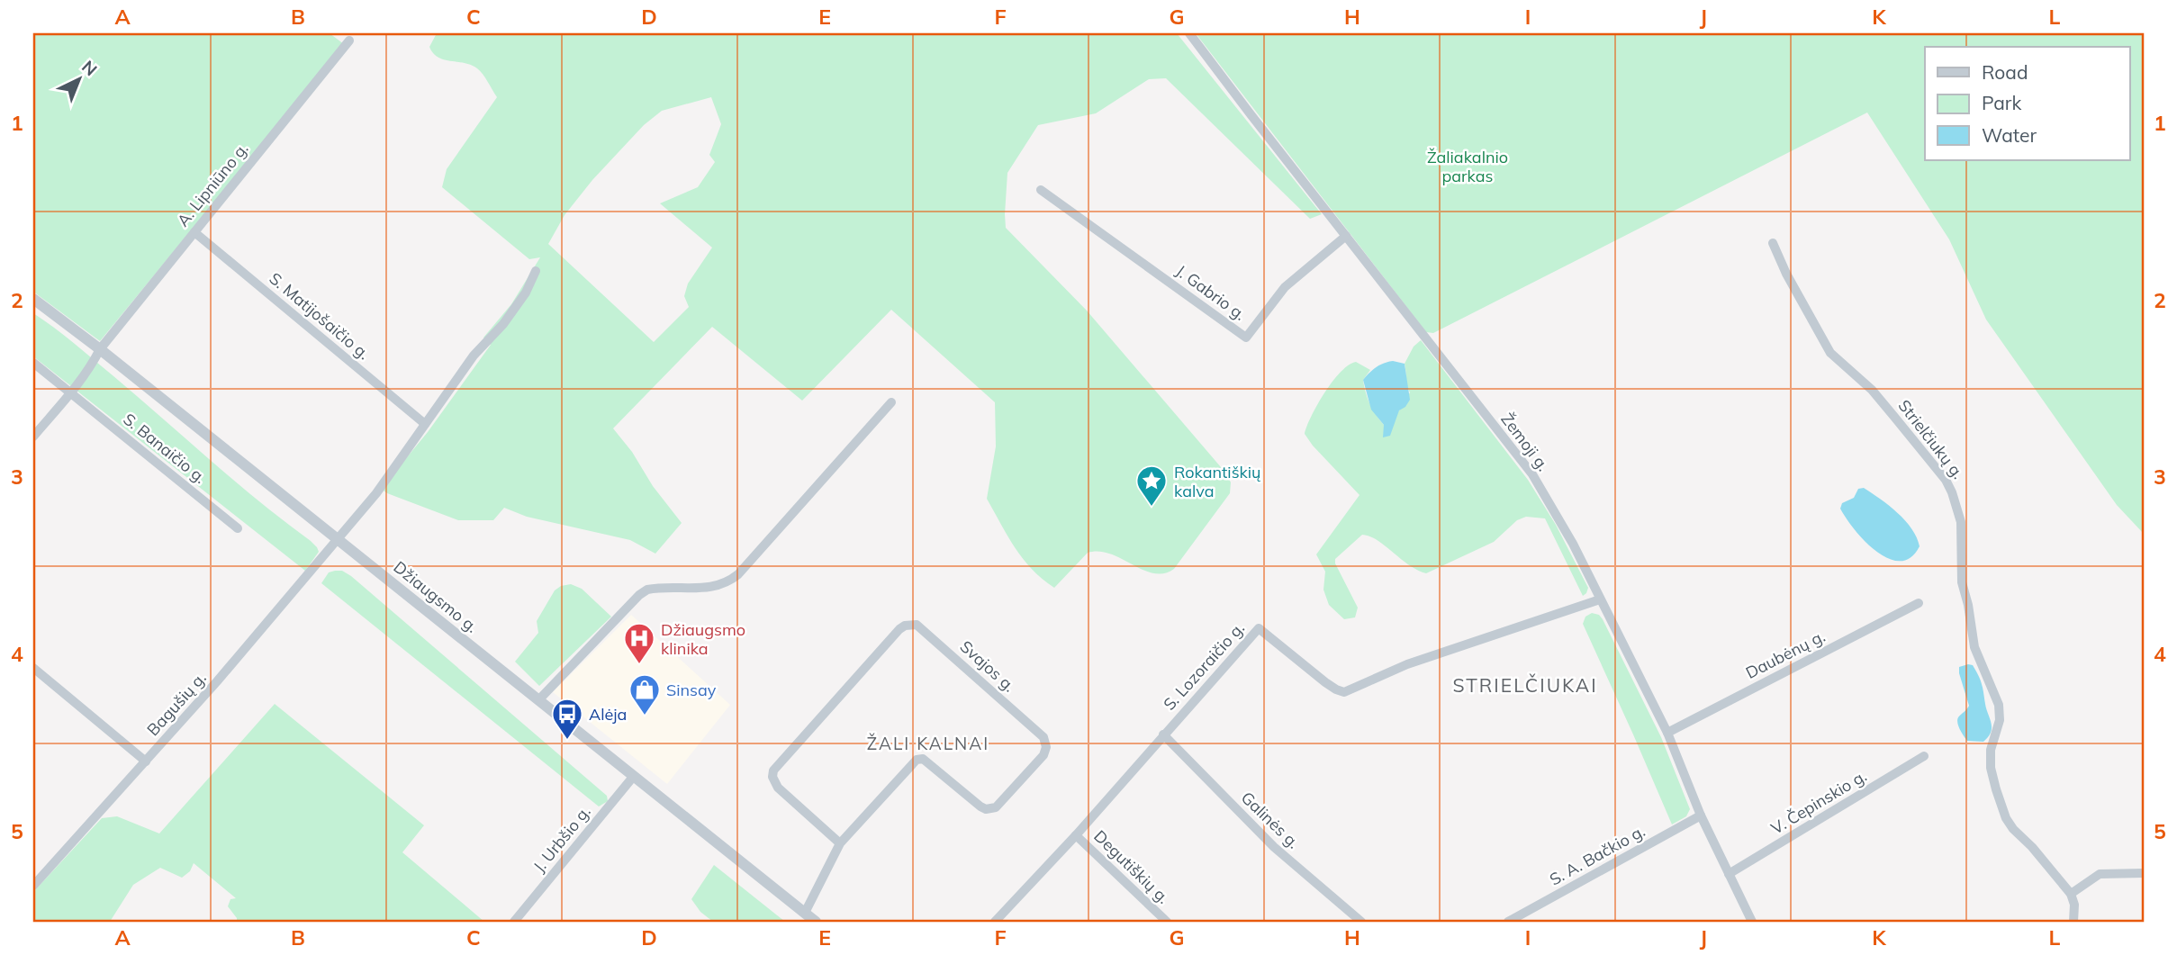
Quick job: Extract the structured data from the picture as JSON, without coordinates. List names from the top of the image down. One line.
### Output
{"streets":{"street":["A. Lipniūno g.","J. Gabrio g.","S. Matijošaičio g.","Strielčiukų g.","Žemoji g.","S. Banaičio g.","Džiaugsmo g.","Daubėnų g.","Svajos g.","S. Lozoraičio g.","Bagušių g.","V. Čepinskio g.","Galinės g.","J. Urbšio g.","S. A. Bačkio g.","Degutiškių g."]},"crossings":[["A. Lipniūno g.","S. Matijošaičio g."],["A. Lipniūno g.","Džiaugsmo g."],["J. Gabrio g.","Žemoji g."],["S. Matijošaičio g.","Bagušių g."],["Žemoji g.","Daubėnų g."],["Žemoji g.","S. Lozoraičio g."],["Žemoji g.","V. Čepinskio g."],["Žemoji g.","S. A. Bačkio g."],["Džiaugsmo g.","Svajos g."],["Džiaugsmo g.","Bagušių g."],["Džiaugsmo g.","J. Urbšio g."],["S. Lozoraičio g.","Galinės g."],["S. Lozoraičio g.","Degutiškių g."]],"districts":["STRIELČIUKAI","ŽALI KALNAI"],"parks":["Žaliakalnio parkas"],"places":{"place":["Rokantiškių kalva"],"hospital":["Džiaugsmo klinika"],"shop":["Sinsay"],"bus stop":["Alėja"]},"legend":["Road","Park","Water"],"north":"top right","grid":{"columns":["A","B","C","D","E","F","G","H","I","J","K","L"],"rows":["1","2","3","4","5"]}}
